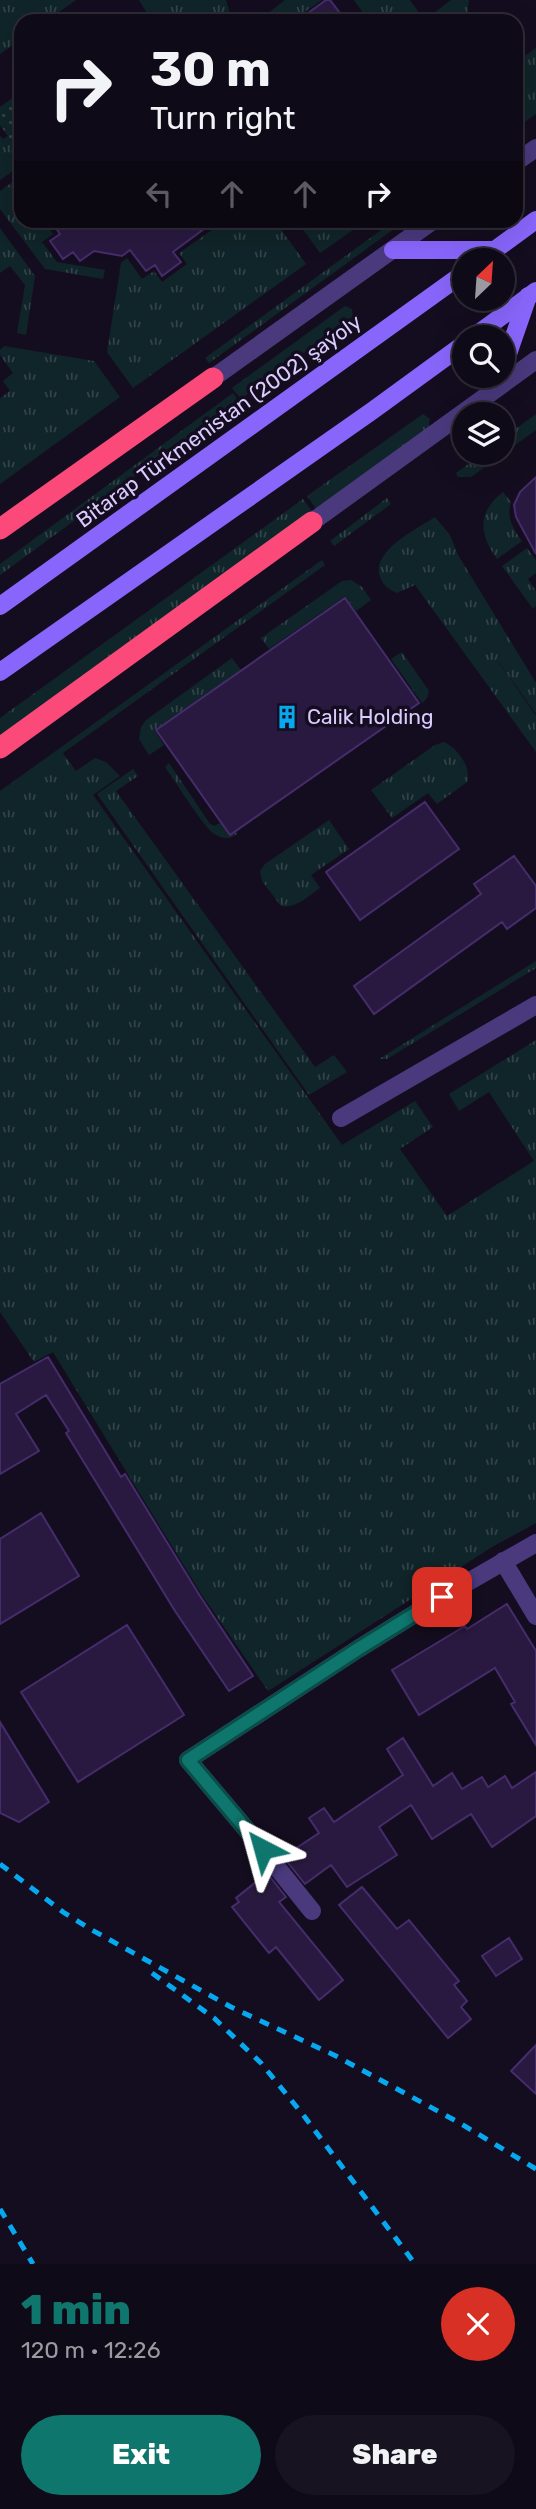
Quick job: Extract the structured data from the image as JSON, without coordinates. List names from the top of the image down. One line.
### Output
{"streets":{"main road":["Bitarap Türkmenistan (2002) şaýoly"]},"places":{"building":["Calik Holding"]},"north":"top right","page":{"turn":["30 m","Turn right"],"heading":["1 min","120 m · 12:26"],"buttons":["Exit","Share"]}}
